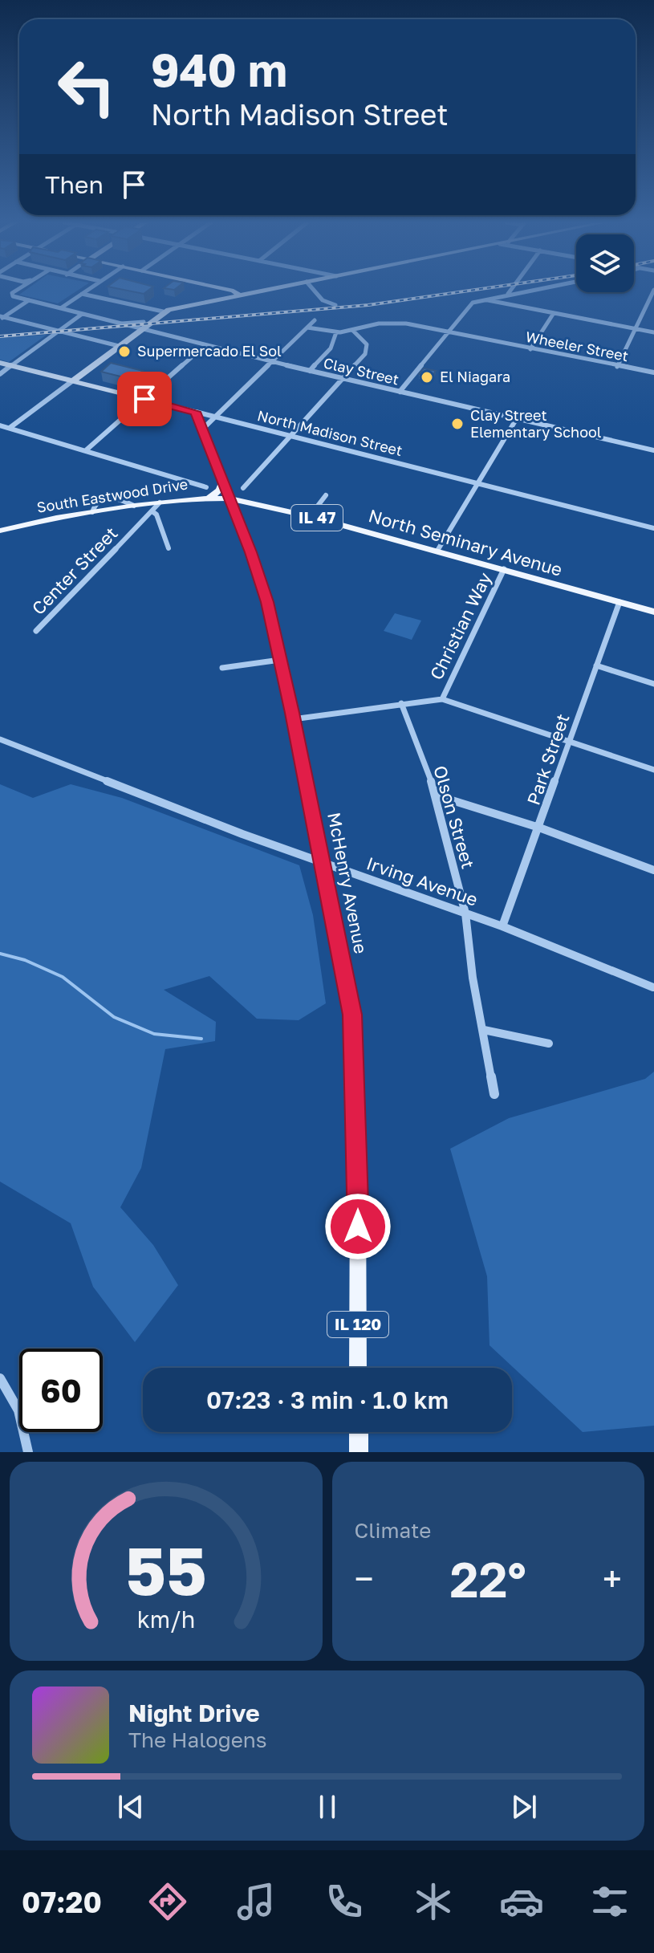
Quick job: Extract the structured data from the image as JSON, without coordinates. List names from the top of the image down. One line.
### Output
{"streets":{"main road":["North Madison Street","South Eastwood Drive","IL 47","North Seminary Avenue","McHenry Avenue","IL 120"],"street":["Wheeler Street","Clay Street","Center Street","Christian Way","Park Street","Olson Street","Irving Avenue"]},"crossings":[["North Madison Street","McHenry Avenue"],["South Eastwood Drive","North Seminary Avenue"],["South Eastwood Drive","Center Street"],["South Eastwood Drive","McHenry Avenue"],["North Seminary Avenue","Christian Way"],["North Seminary Avenue","Park Street"],["North Seminary Avenue","McHenry Avenue"],["Christian Way","Olson Street"],["Christian Way","McHenry Avenue"],["Park Street","Irving Avenue"],["Olson Street","Irving Avenue"],["Irving Avenue","McHenry Avenue"]],"places":["Supermercado El Sol","El Niagara","Clay Street Elementary School"],"page":{"turn":["940 m","North Madison Street"],"then":"Then","limit":"60","trip":"07:23 · 3 min · 1.0 km","tile":"Climate","heat":["−","22°","+"],"song":["Night Drive","The Halogens"],"tabs":"07:20","gauge":["55","km/h"]}}
